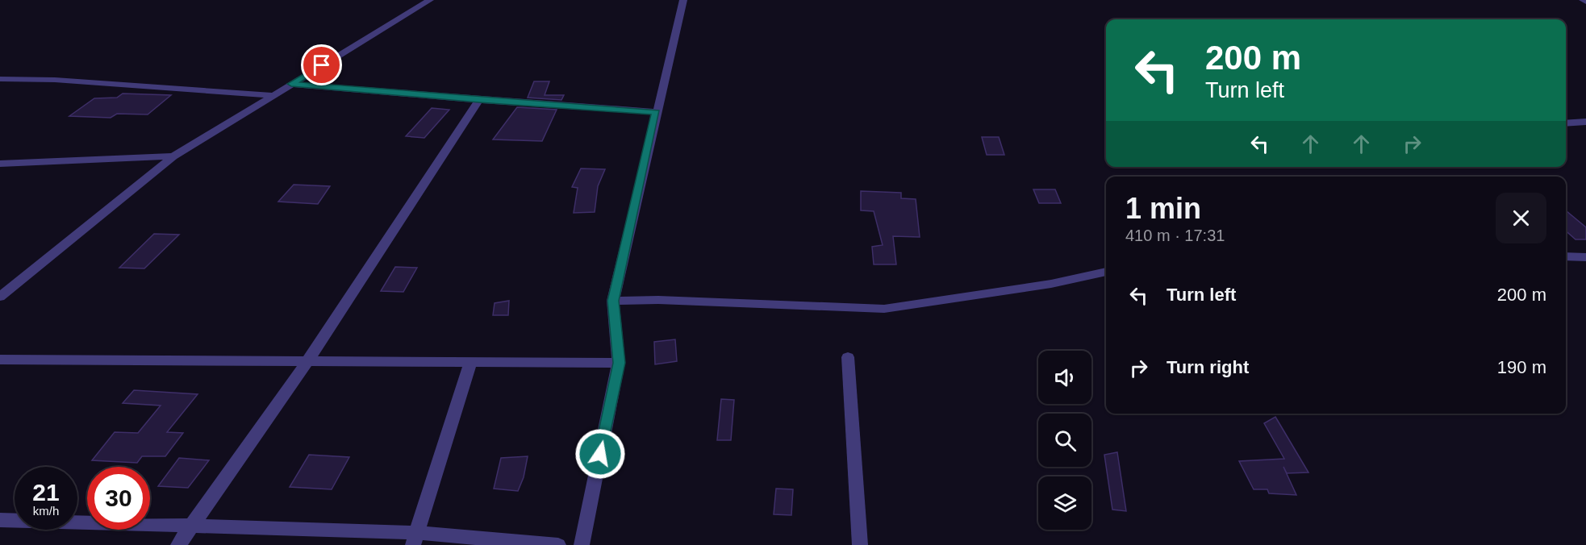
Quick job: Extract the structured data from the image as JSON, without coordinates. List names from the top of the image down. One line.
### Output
{"page":{"turn":["200 m","Turn left"],"heading":["1 min","410 m · 17:31"],"list":[{"name":"Turn left","value":"200 m"},{"name":"Turn right","value":"190 m"}],"speed":"21 km/h","limit":"30"}}
